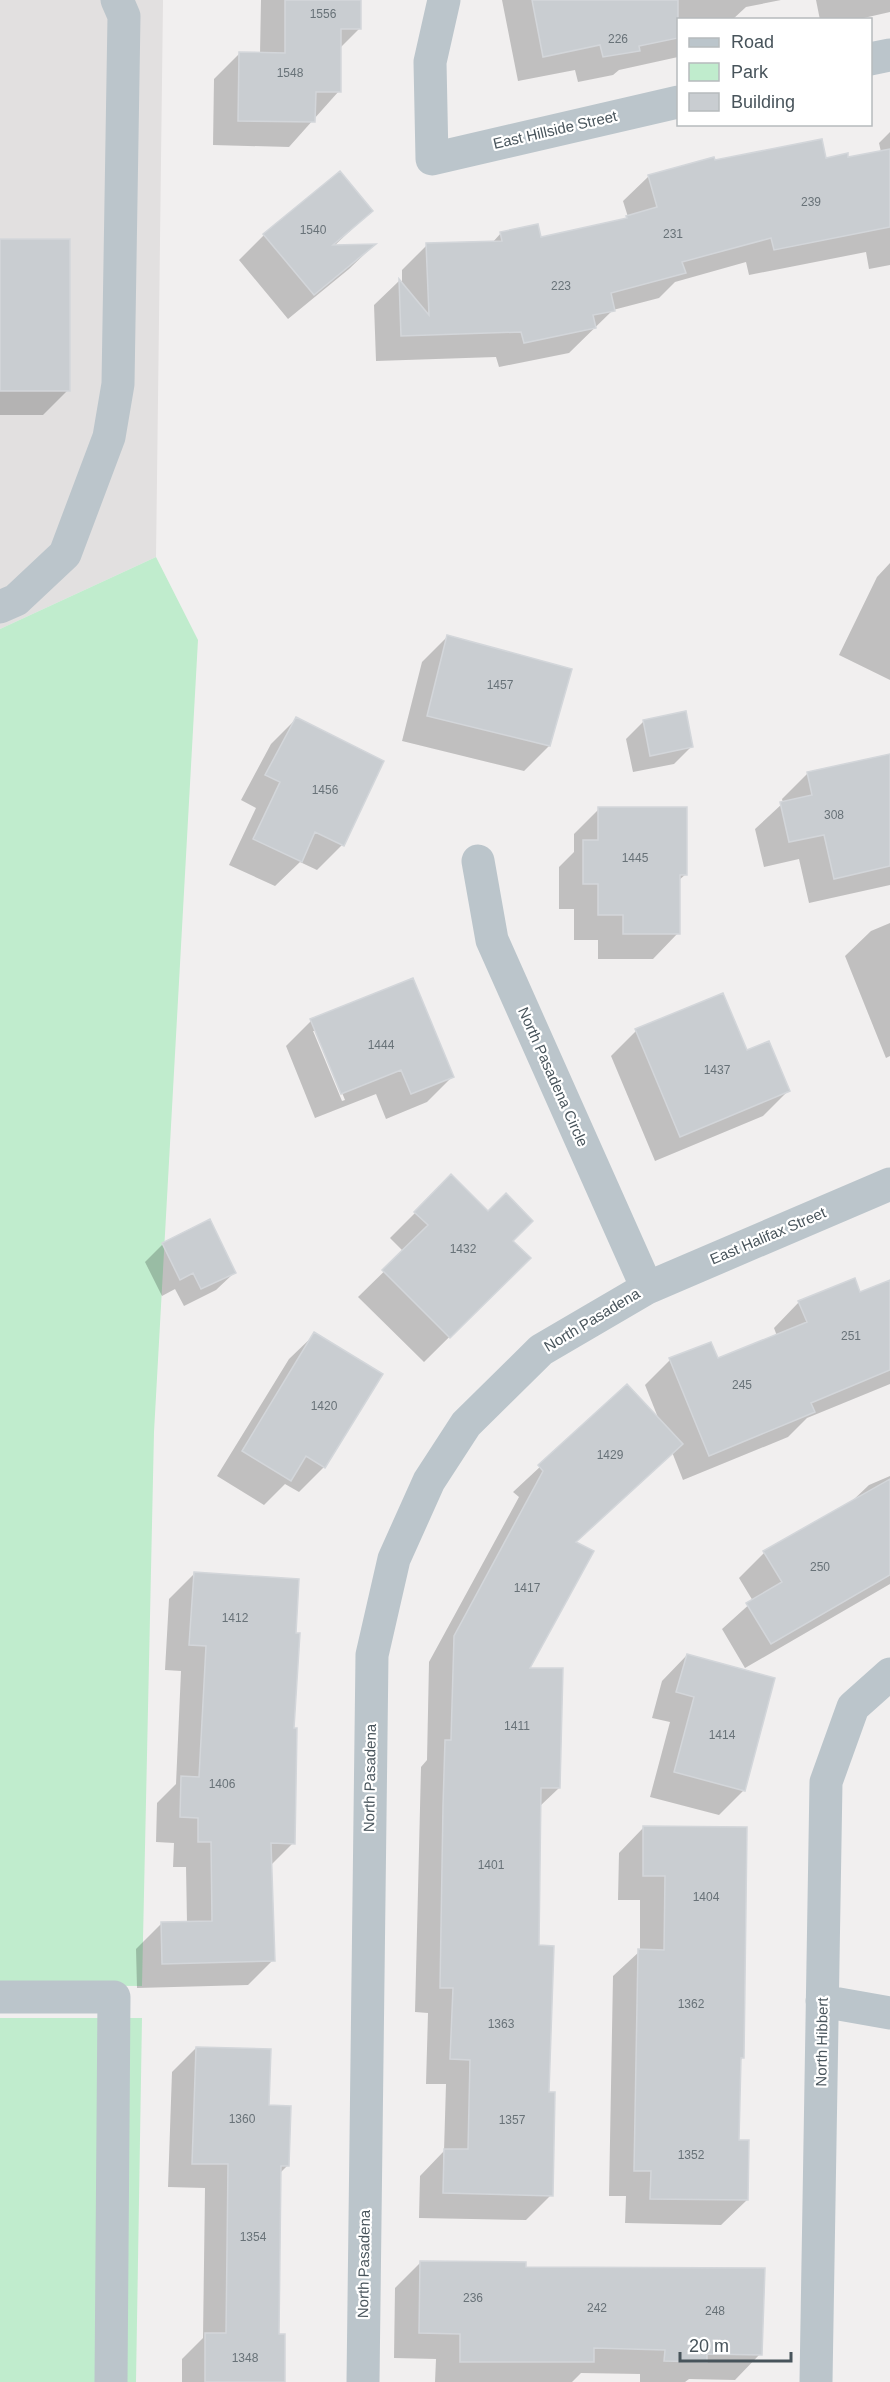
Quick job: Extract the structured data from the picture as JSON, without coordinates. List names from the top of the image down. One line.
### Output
{"streets":{"street":["East Hillside Street","North Pasadena Circle","East Halifax Street","North Pasadena","North Hibbert"]},"crossings":[["North Pasadena Circle","East Halifax Street"],["North Pasadena Circle","North Pasadena"],["East Halifax Street","North Pasadena"]],"house_numbers":["1556","226","1548","239","1540","231","223","1457","1456","308","1445","1444","1437","1432","251","245","1420","1429","250","1417","1412","1411","1414","1406","1401","1404","1362","1363","1360","1357","1352","1354","236","242","248","1348"],"legend":["Road","Park","Building"],"scale_bar":"20 m"}
